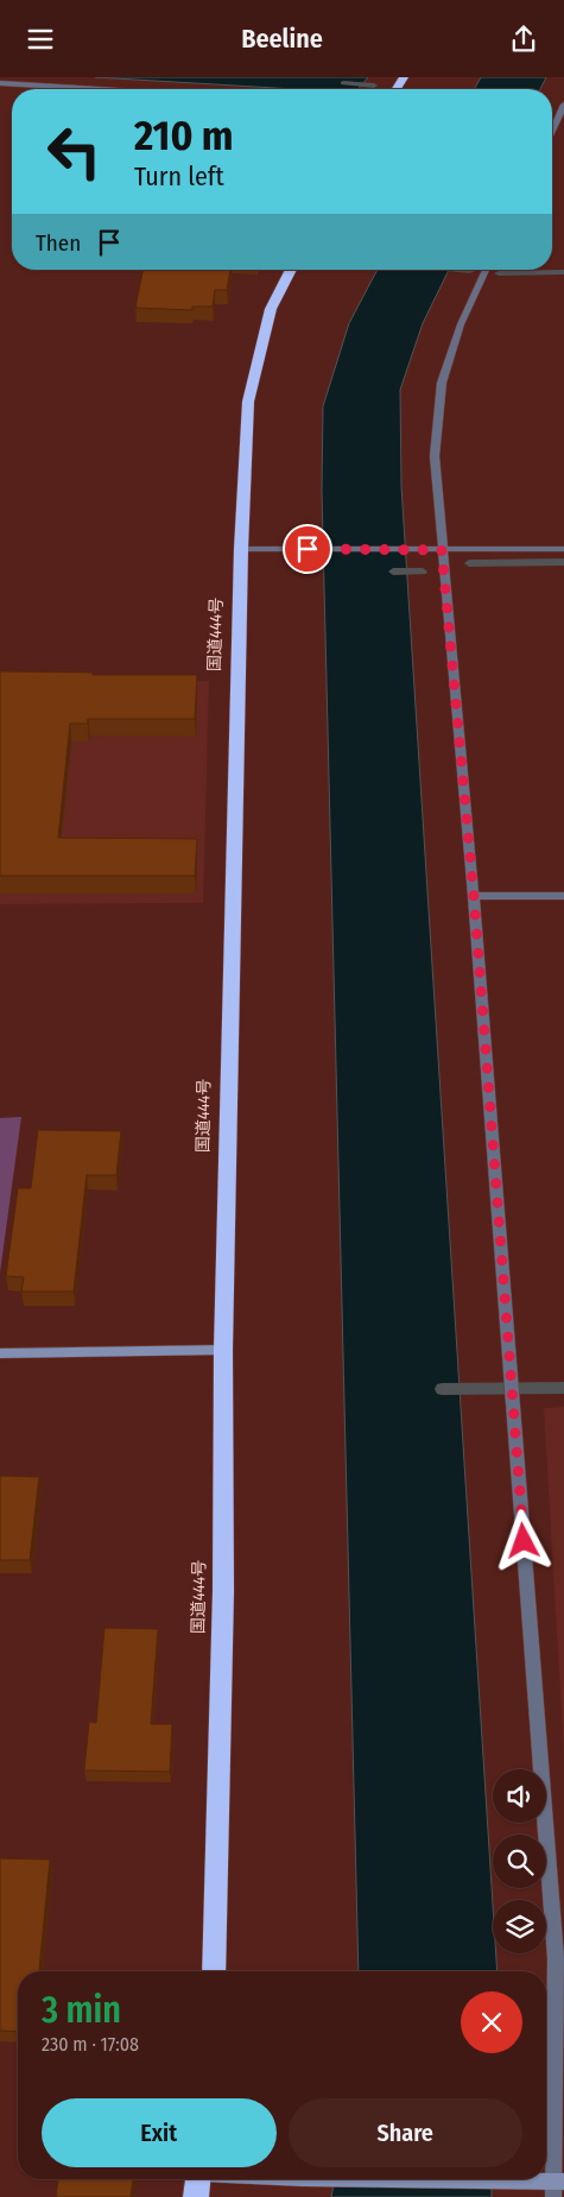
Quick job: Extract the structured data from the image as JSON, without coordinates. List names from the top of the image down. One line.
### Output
{"streets":{"highway":["国道444号"]},"page":{"header":"Beeline","turn":["210 m","Turn left"],"then":"Then","heading":["3 min","230 m · 17:08"],"buttons":["Exit","Share"]}}
